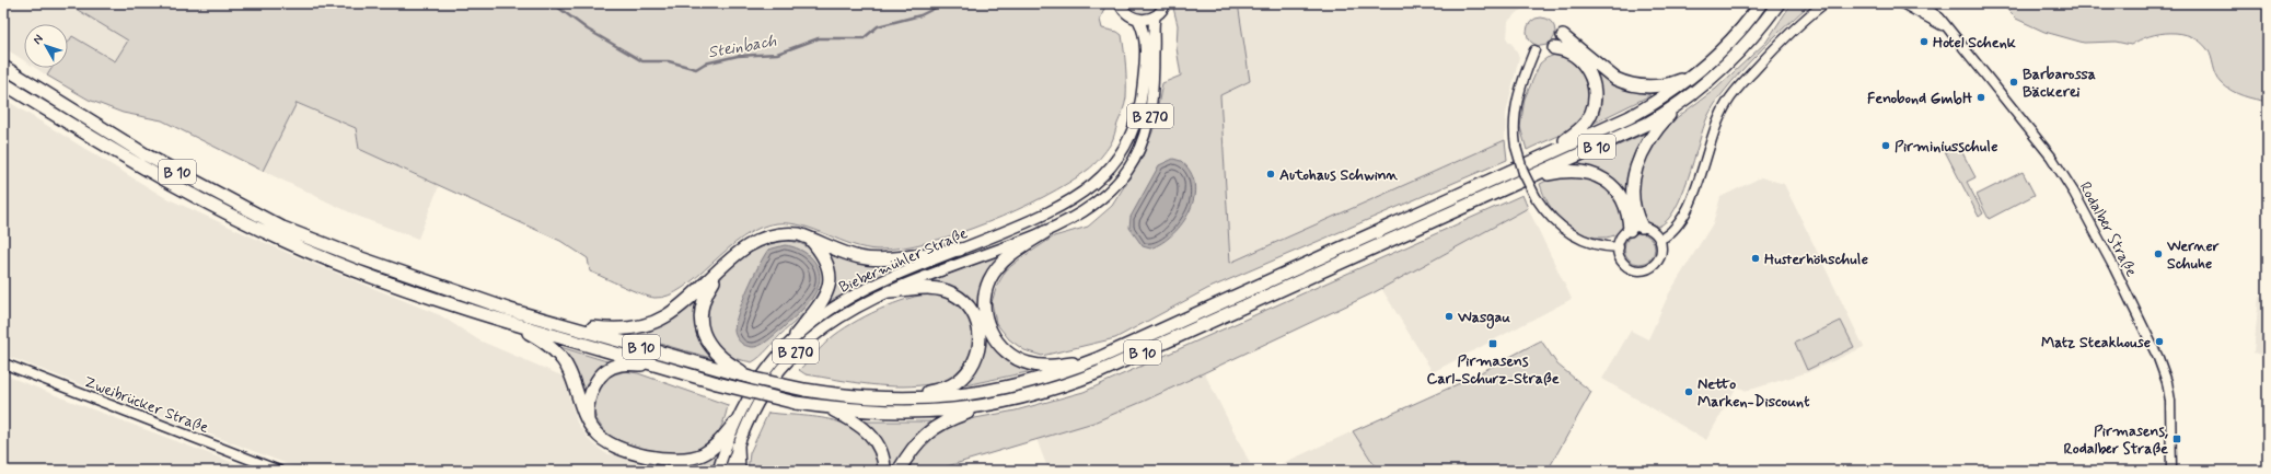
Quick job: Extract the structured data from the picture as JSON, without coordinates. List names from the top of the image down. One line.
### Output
{"streets":{"highway":["B 10"],"main road":["B 270","Rodalber Straße","Biebermühler Straße","Zweibrücker Straße"]},"crossings":[["B 270","Biebermühler Straße"]],"water":["Steinbach"],"places":{"other":["Hotel Schenk","Barbarossa Bäckerei","Fenobond GmbH","Pirminiusschule","Autohaus Schwinn","Werner Schuhe","Husterhöhschule","Wasgau","Matz Steakhouse","Netto Marken-Discount"],"transit":["Pirmasens Carl-Schurz-Straße","Pirmasens, Rodalber Straße"]},"north":"top left"}
